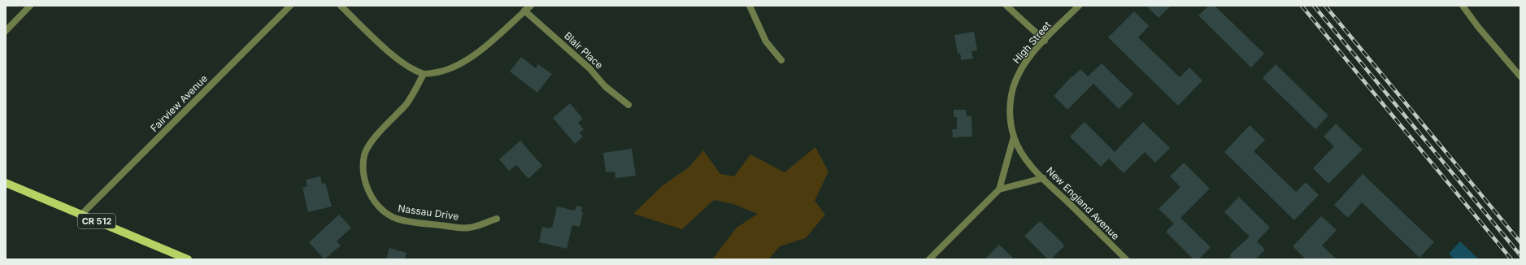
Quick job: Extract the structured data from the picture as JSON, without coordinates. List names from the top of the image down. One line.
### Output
{"streets":{"main road":["CR 512"],"street":["High Street","Blair Place","Fairview Avenue","New England Avenue","Nassau Drive"]},"crossings":[["High Street","New England Avenue"],["Fairview Avenue","CR 512"]]}
